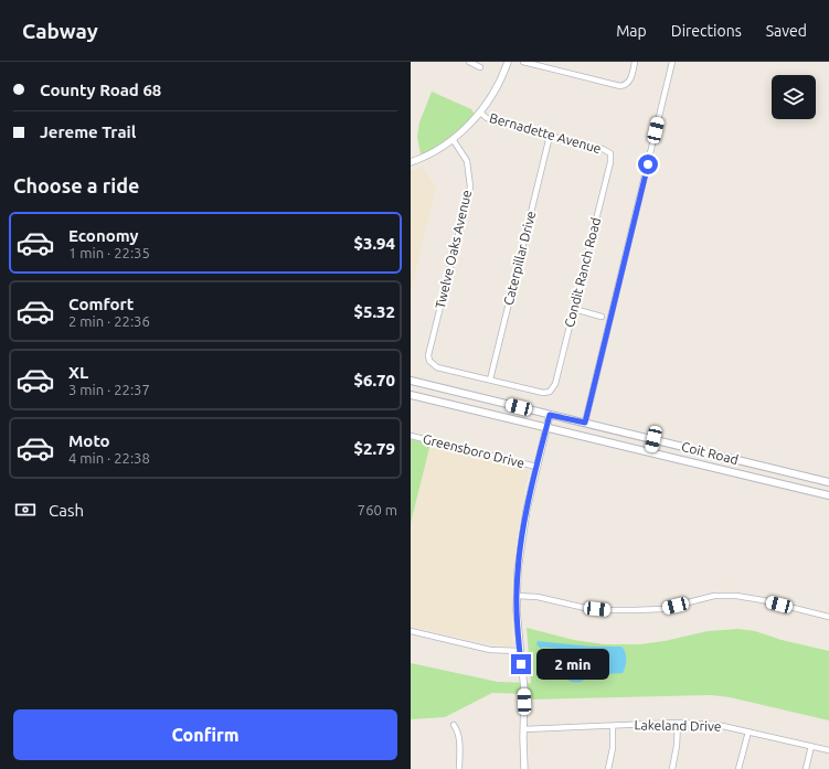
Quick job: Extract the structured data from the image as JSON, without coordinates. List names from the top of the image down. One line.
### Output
{"streets":{"main road":["Coit Road"],"street":["Bernadette Avenue","Twelve Oaks Avenue","Caterpillar Drive","Condit Ranch Road","Greensboro Drive","Lakeland Drive"]},"crossings":[["Bernadette Avenue","Caterpillar Drive"],["Bernadette Avenue","Condit Ranch Road"],["Twelve Oaks Avenue","Caterpillar Drive"],["Twelve Oaks Avenue","Condit Ranch Road"],["Caterpillar Drive","Condit Ranch Road"]],"page":{"header":"Cabway","nav":["Map","Directions","Saved"],"banner":["County Road 68","Jereme Trail"],"heading":"Choose a ride","list":[{"name":"Economy","note":"1 min · 22:35","value":"$3.94"},{"name":"Comfort","note":"2 min · 22:36","value":"$5.32"},{"name":"XL","note":"3 min · 22:37","value":"$6.70"},{"name":"Moto","note":"4 min · 22:38","value":"$2.79"}],"pay":["Cash","760 m"],"bubble":"2 min","buttons":"Confirm"}}
